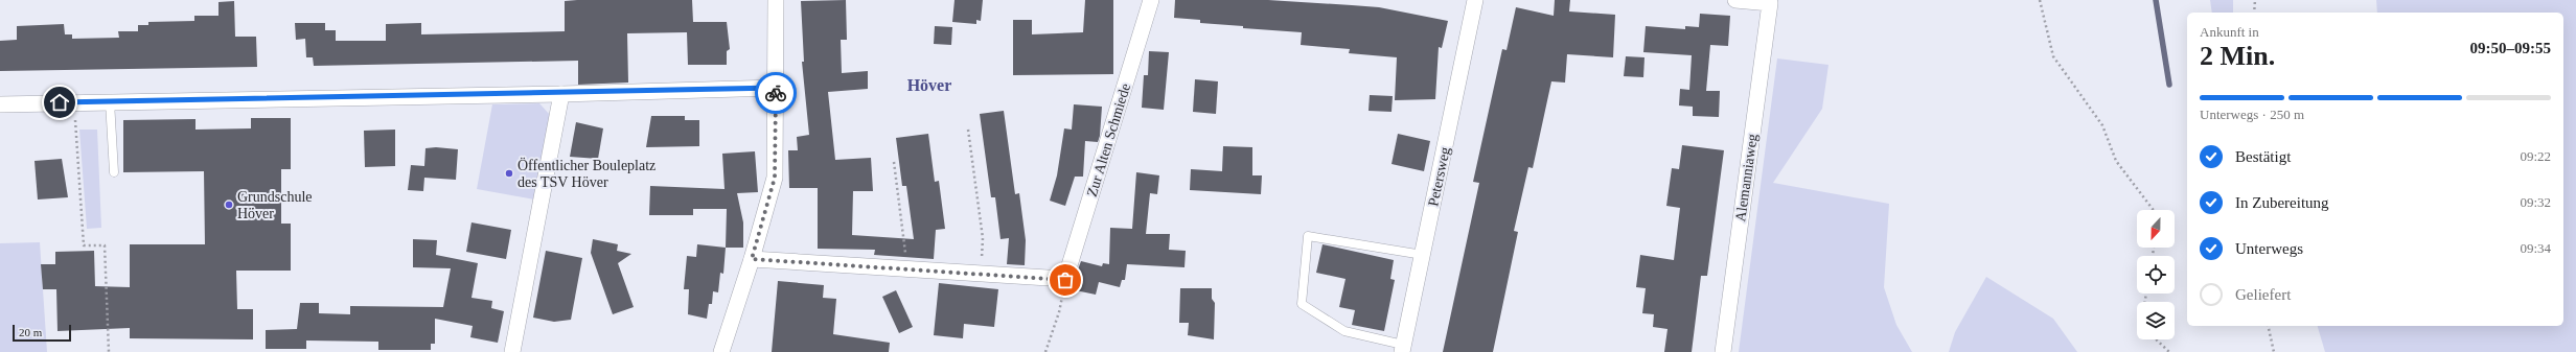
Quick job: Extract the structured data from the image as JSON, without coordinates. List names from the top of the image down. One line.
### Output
{"streets":{"street":["Zur Alten Schmiede","Petersweg","Alemanniaweg"]},"districts":["Höver"],"places":["Öffentlicher Bouleplatz des TSV Höver","Grundschule Höver"],"scale_bar":"20 m","north":"bottom","page":{"heading":["2 Min.","Ankunft in","09:50–09:55"],"bar":"Unterwegs · 250 m","list":[["Bestätigt","09:22"],["In Zubereitung","09:32"],["Unterwegs","09:34"],"Geliefert"],"scale":"20 m"}}
